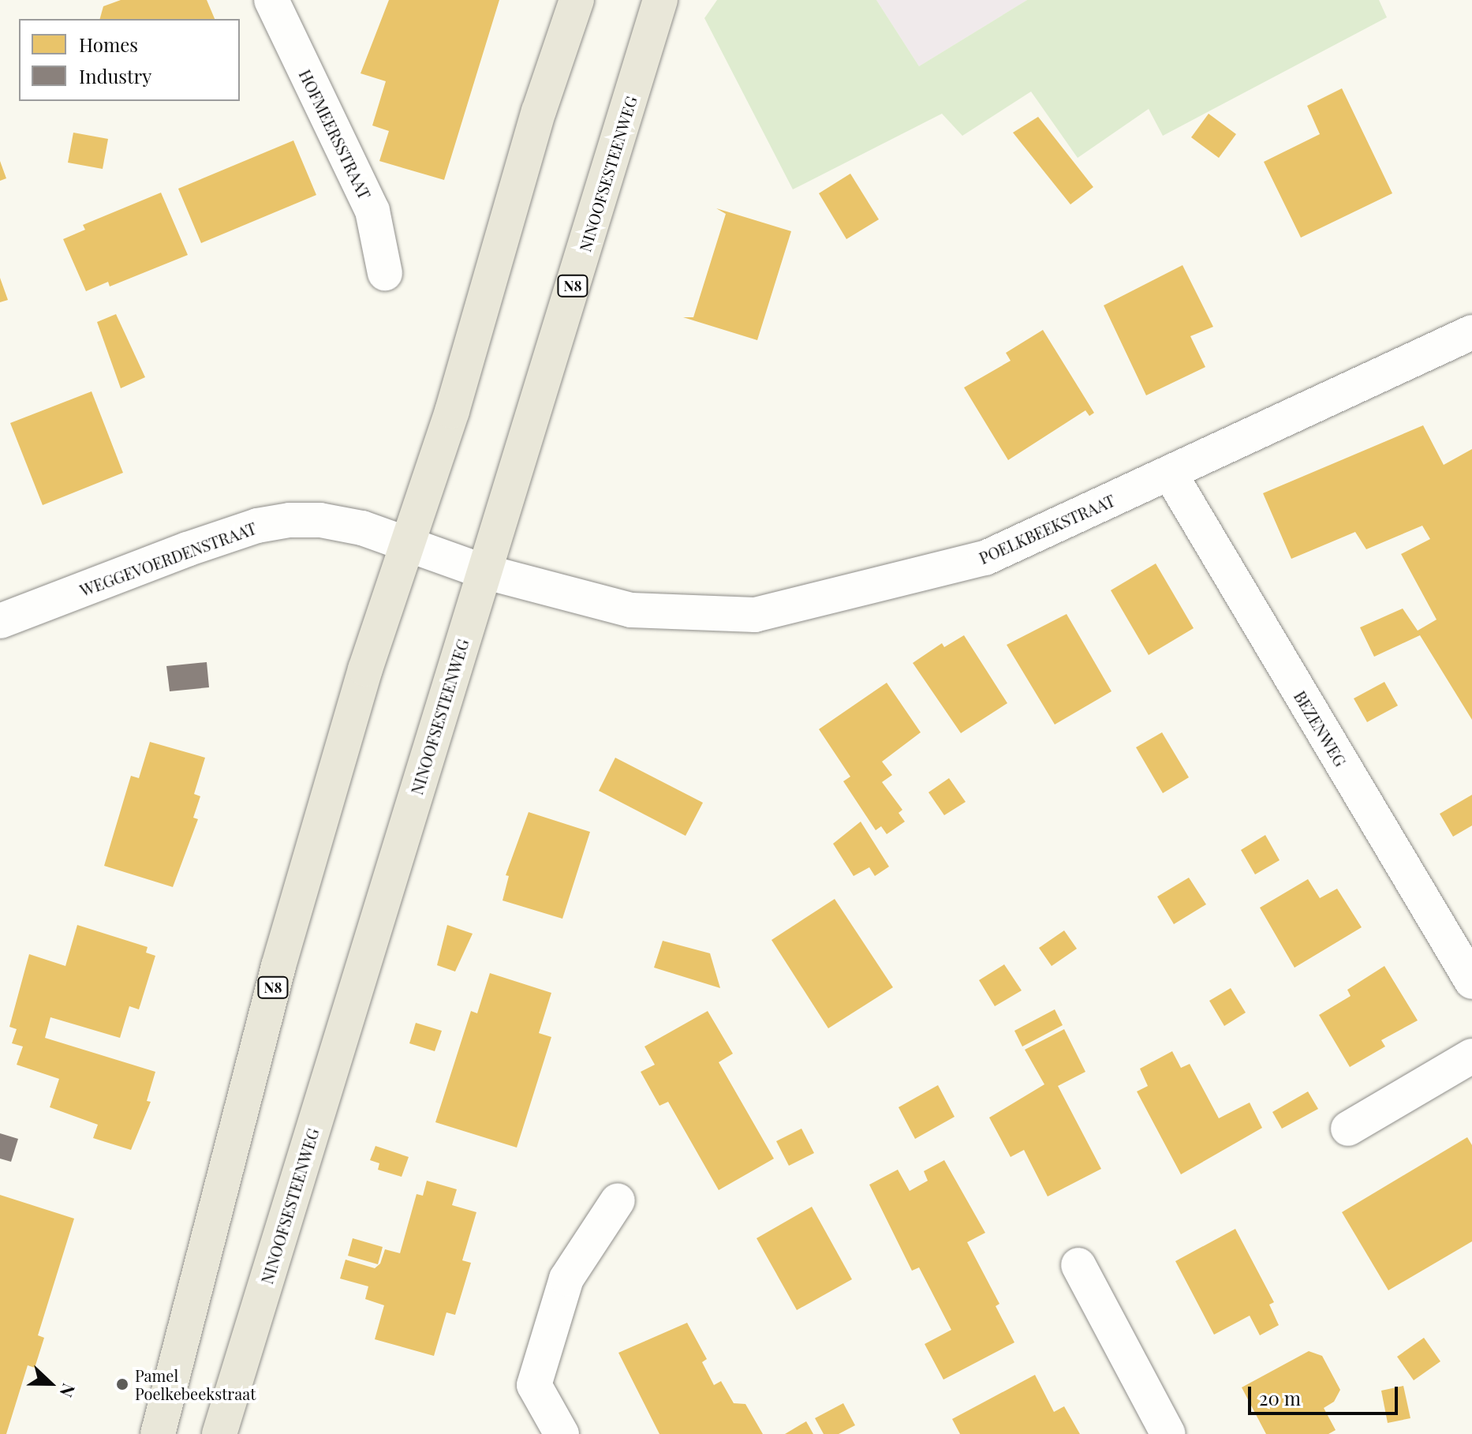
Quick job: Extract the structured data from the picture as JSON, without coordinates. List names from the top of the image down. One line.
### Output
{"streets":{"main road":["NINOOFSESTEENWEG","N8"],"street":["HOFMEERSSTRAAT","POELKBEEKSTRAAT","WEGGEVOERDENSTRAAT","BEZENWEG"]},"crossings":[["NINOOFSESTEENWEG","POELKBEEKSTRAAT"],["NINOOFSESTEENWEG","WEGGEVOERDENSTRAAT"],["N8","WEGGEVOERDENSTRAAT"],["POELKBEEKSTRAAT","WEGGEVOERDENSTRAAT"],["POELKBEEKSTRAAT","BEZENWEG"]],"places":["Pamel Poelkebeekstraat"],"legend":["Homes","Industry"],"scale_bar":"20 m","north":"right"}
